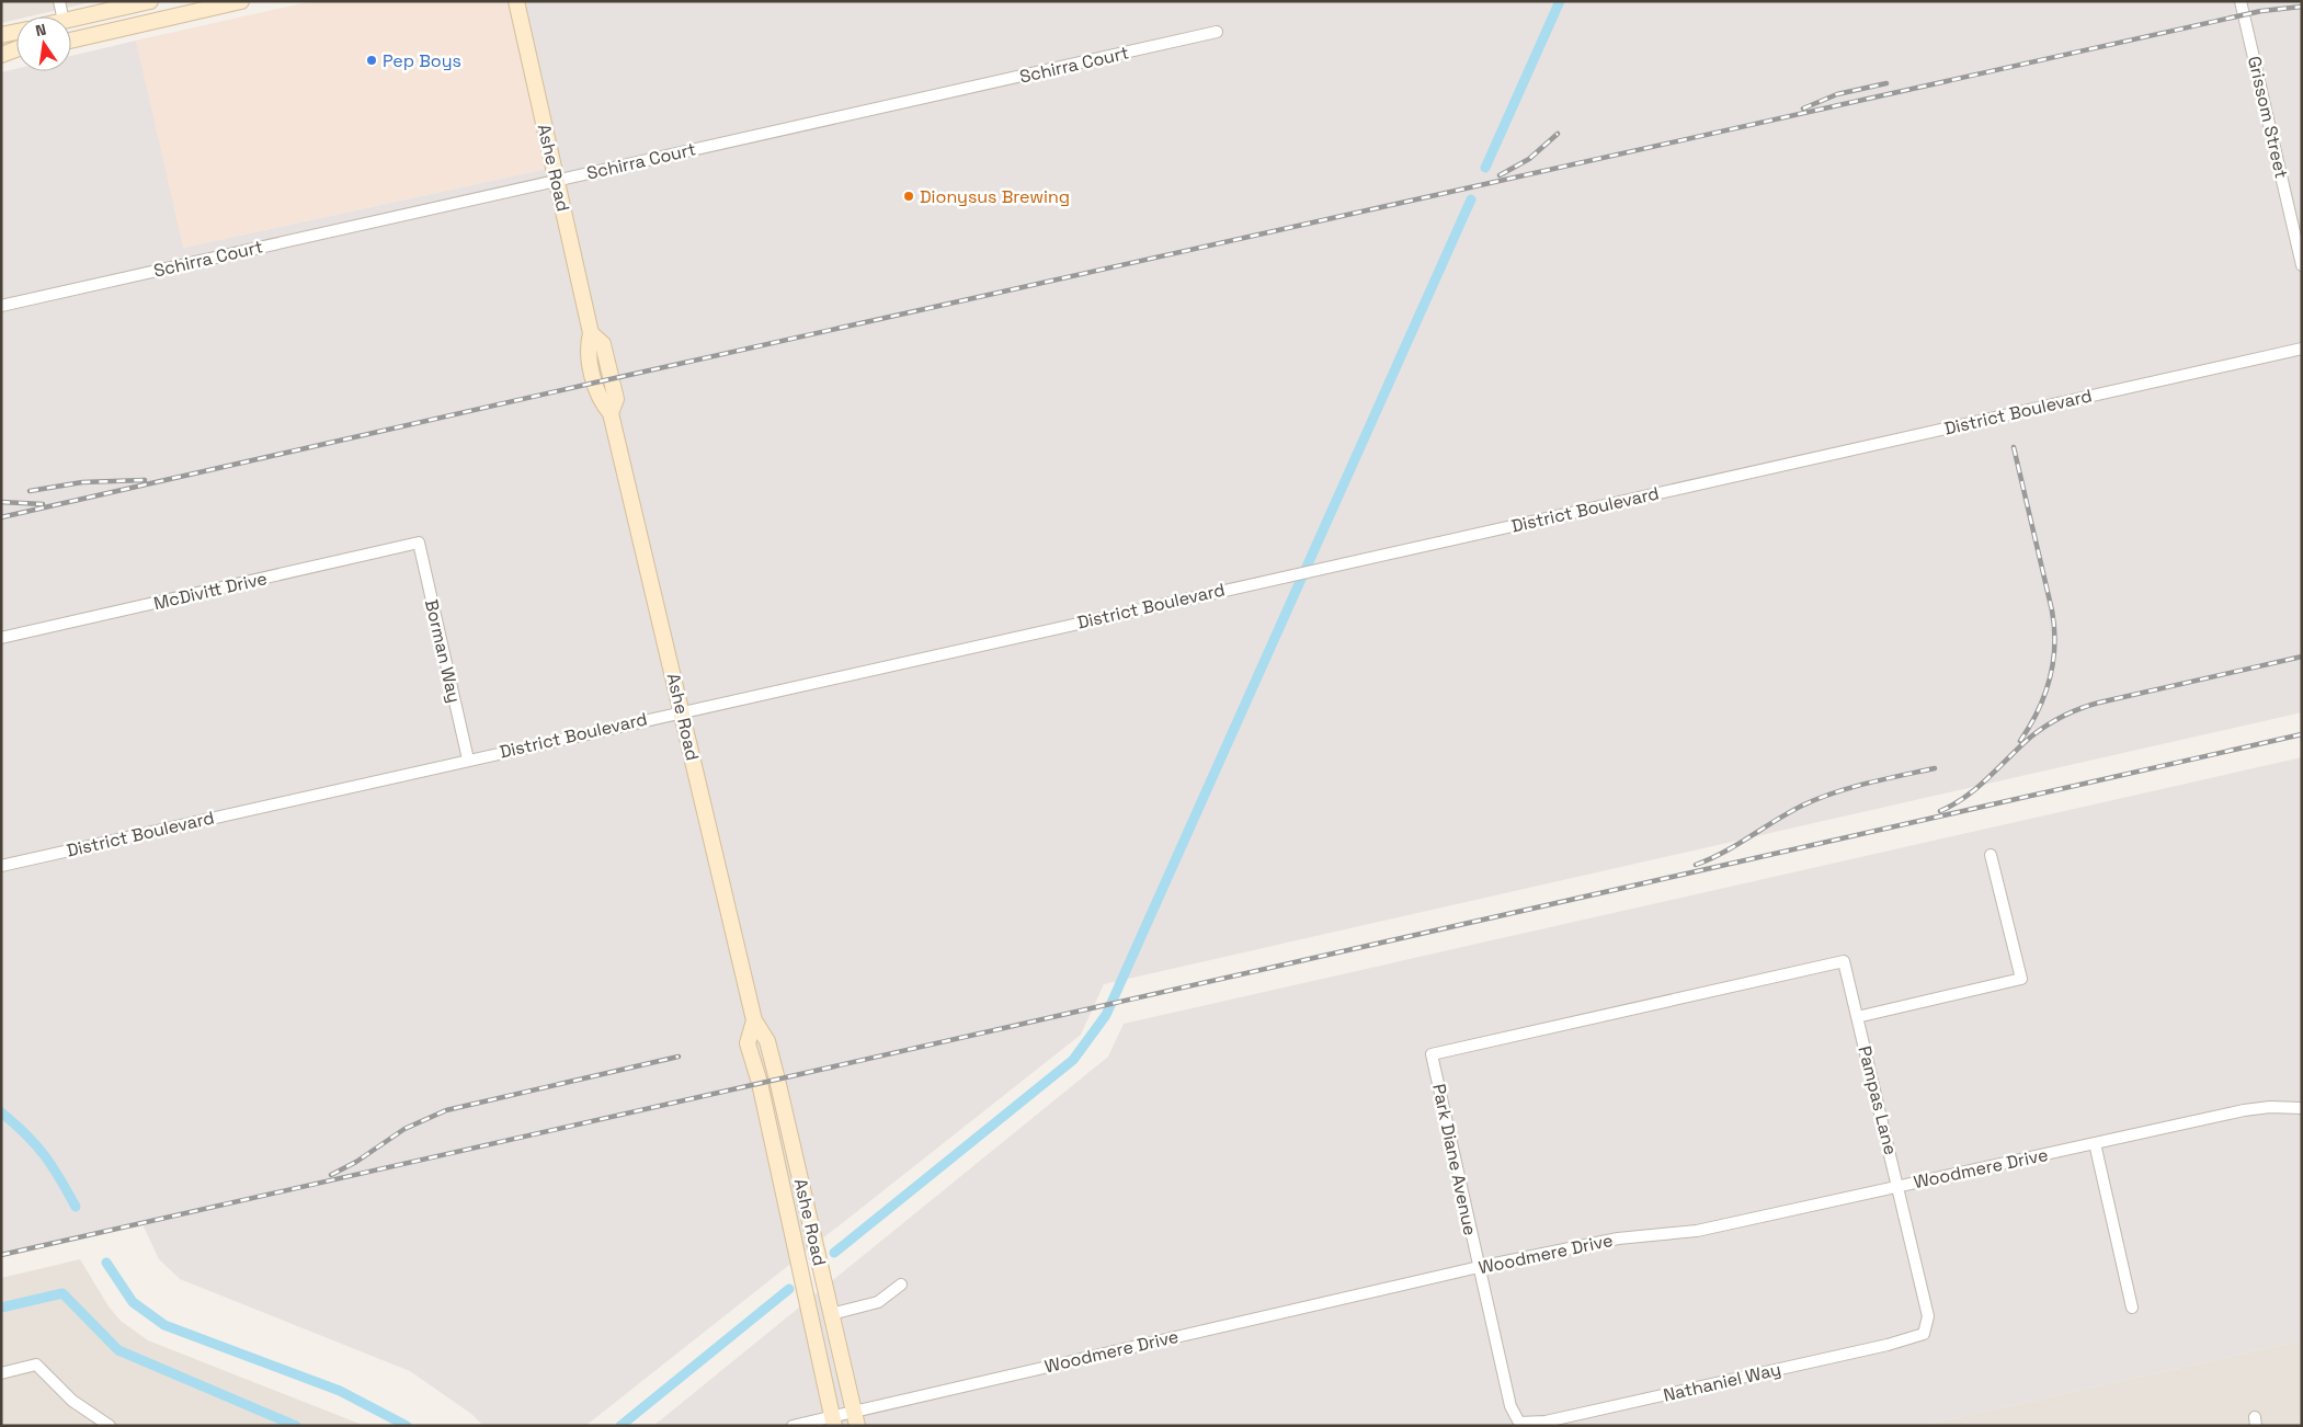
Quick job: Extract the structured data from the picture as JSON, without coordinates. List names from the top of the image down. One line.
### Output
{"streets":{"street":["Schirra Court","Grissom Street","Ashe Road","District Boulevard","McDivitt Drive","Borman Way","Pampas Lane","Park Diane Avenue","Woodmere Drive","Nathaniel Way"]},"crossings":[["Schirra Court","Ashe Road"],["Ashe Road","District Boulevard"],["Ashe Road","Woodmere Drive"],["District Boulevard","Borman Way"],["McDivitt Drive","Borman Way"],["Pampas Lane","Park Diane Avenue"],["Pampas Lane","Woodmere Drive"],["Pampas Lane","Nathaniel Way"],["Park Diane Avenue","Woodmere Drive"],["Park Diane Avenue","Nathaniel Way"]],"places":["Pep Boys","Dionysus Brewing"],"north":"top"}
